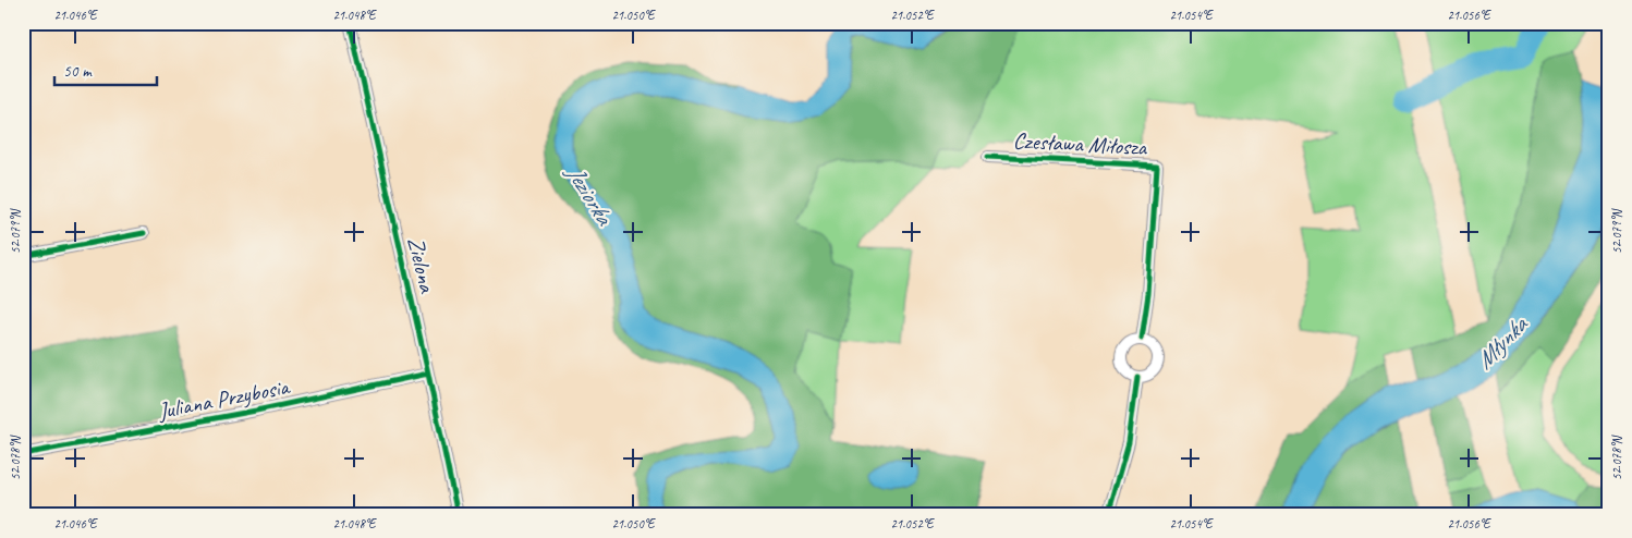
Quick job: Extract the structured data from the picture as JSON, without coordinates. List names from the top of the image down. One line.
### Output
{"streets":{"street":["Czesława Miłosza","Zielona","Juliana Przybosia"]},"crossings":[["Zielona","Juliana Przybosia"]],"water":["Jeziorka","Młynka"],"scale_bar":"50 m","coordinates":["21.046°E","21.048°E","21.050°E","21.052°E","21.054°E","21.056°E","52.079°N","52.078°N"]}
